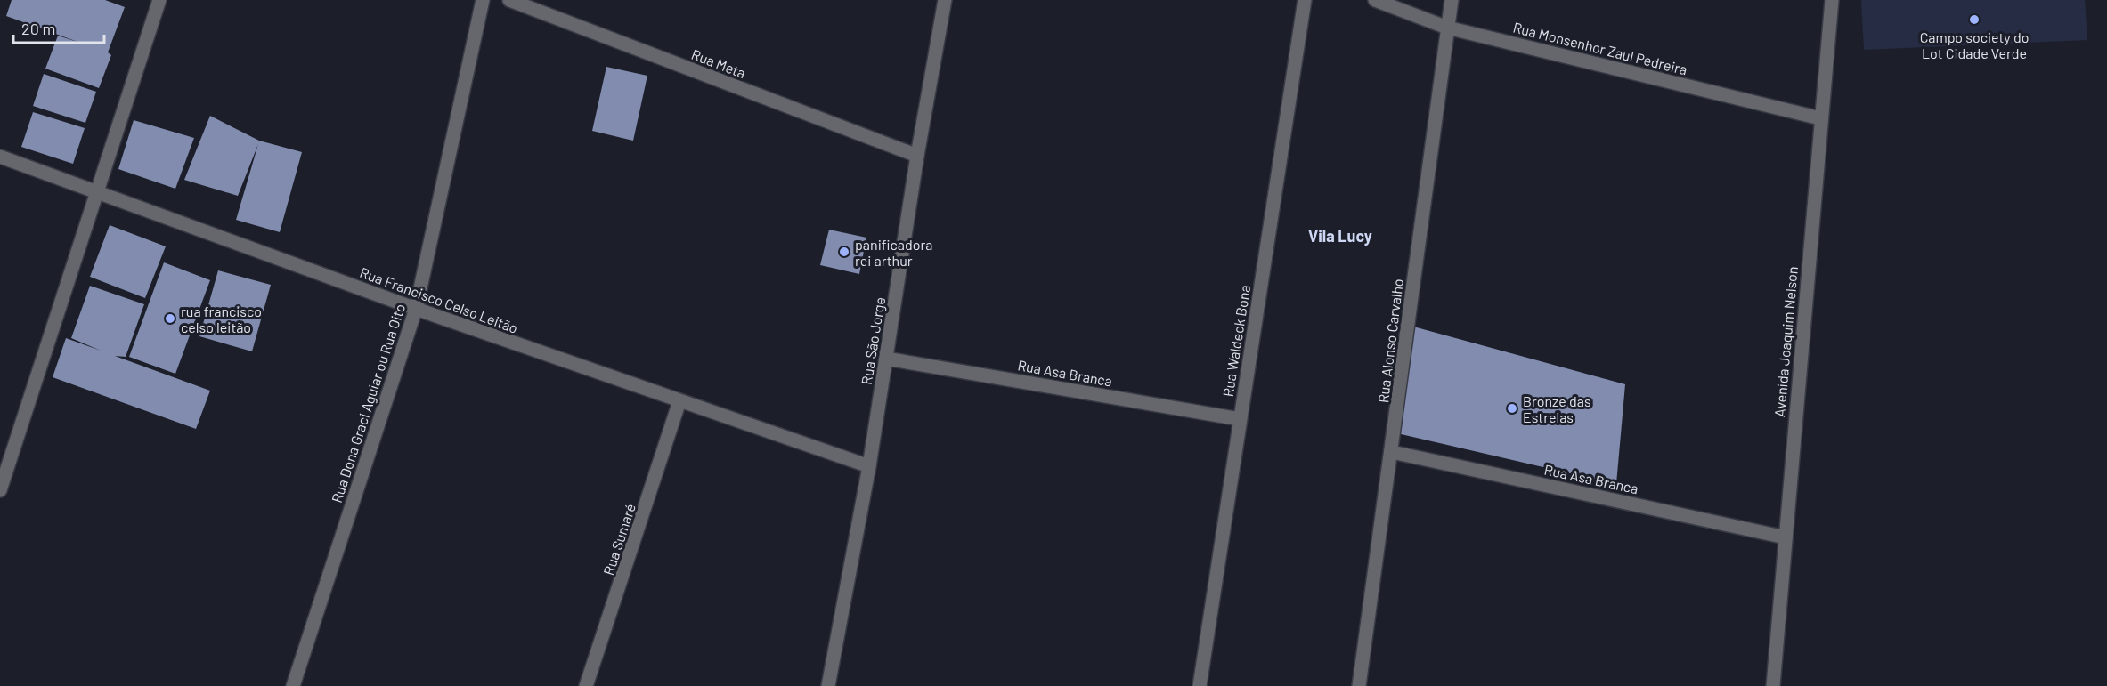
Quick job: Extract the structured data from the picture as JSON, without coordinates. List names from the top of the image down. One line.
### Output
{"streets":{"street":["Rua Monsenhor Zaul Pedreira","Rua Meta","Rua Francisco Celso Leitão","Rua São Jorge","Rua Waldeck Bona","Rua Alonso Carvalho","Avenida Joaquim Nelson","Rua Asa Branca","Rua Dona Graci Aguiar ou Rua Oito","Rua Sumaré"]},"crossings":[["Rua Monsenhor Zaul Pedreira","Rua Alonso Carvalho"],["Rua Monsenhor Zaul Pedreira","Avenida Joaquim Nelson"],["Rua Meta","Rua São Jorge"],["Rua Francisco Celso Leitão","Rua São Jorge"],["Rua Francisco Celso Leitão","Rua Dona Graci Aguiar ou Rua Oito"],["Rua Francisco Celso Leitão","Rua Sumaré"],["Rua São Jorge","Rua Asa Branca"],["Rua Waldeck Bona","Rua Asa Branca"],["Rua Alonso Carvalho","Rua Asa Branca"],["Avenida Joaquim Nelson","Rua Asa Branca"]],"districts":["Vila Lucy"],"places":["Campo society do Lot Cidade Verde","panificadora rei arthur","rua francisco celso leitão","Bronze das Estrelas"],"scale_bar":"20 m"}
